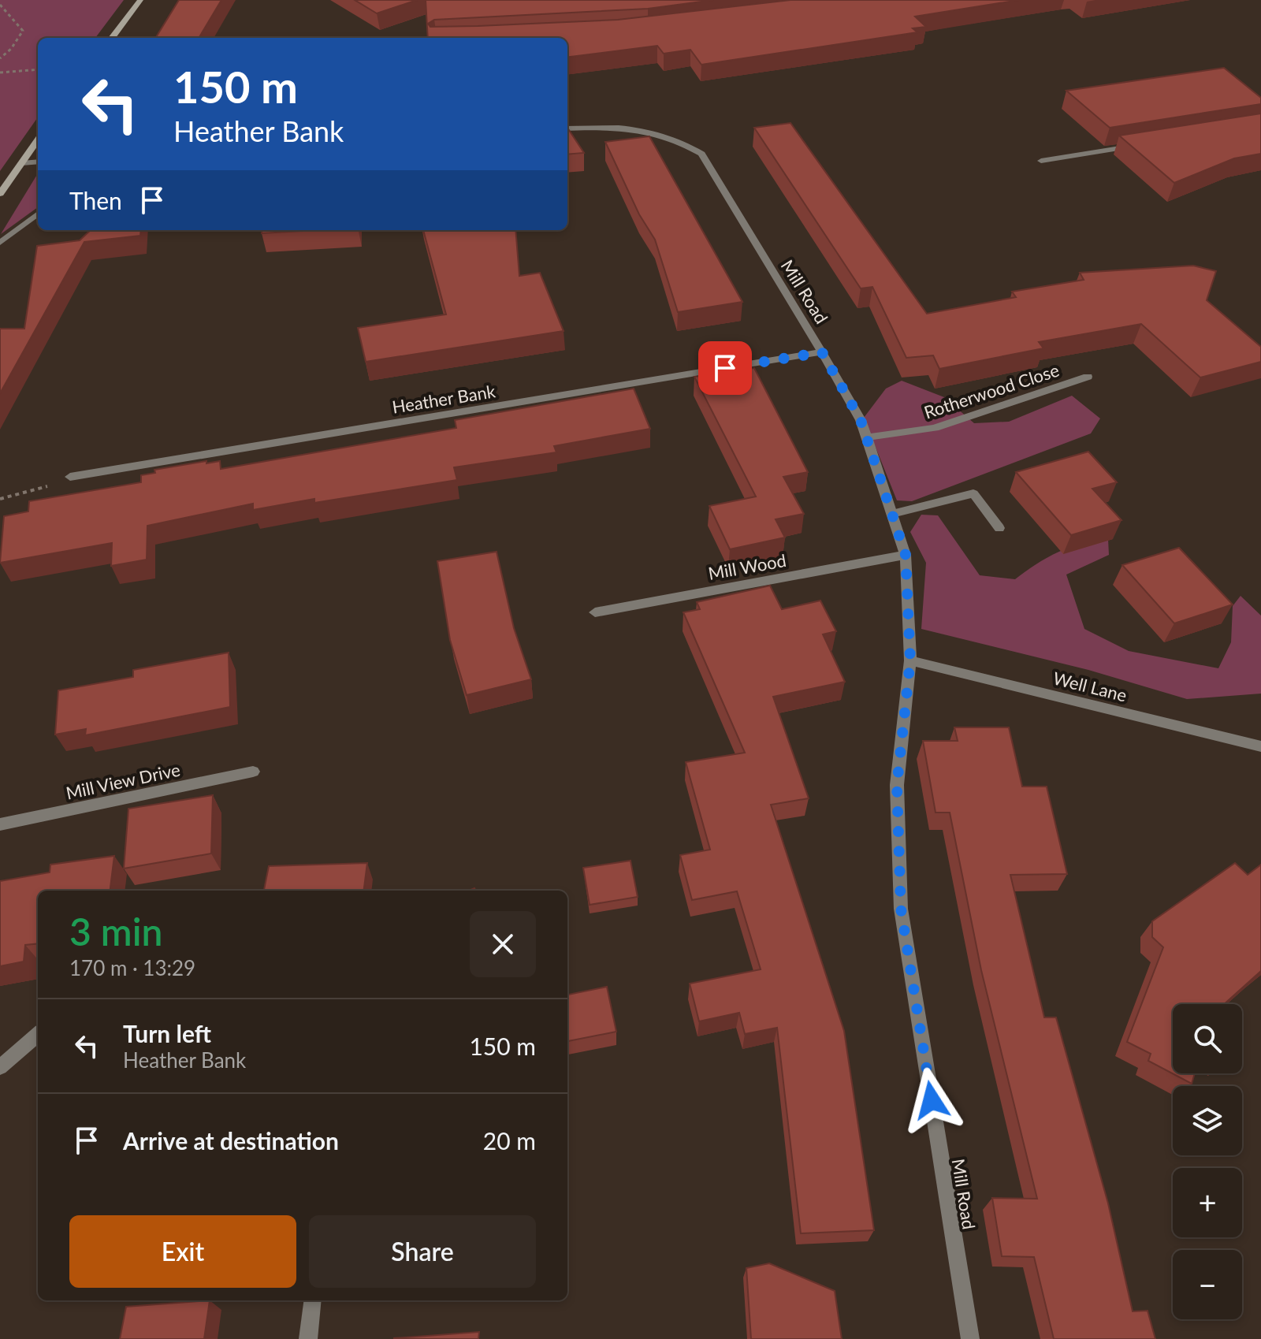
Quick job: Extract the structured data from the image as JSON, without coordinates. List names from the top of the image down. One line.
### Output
{"streets":{"street":["Mill Road","Rotherwood Close","Heather Bank","Mill Wood","Well Lane","Mill View Drive"]},"crossings":[["Mill Road","Rotherwood Close"],["Mill Road","Heather Bank"],["Mill Road","Mill Wood"],["Mill Road","Well Lane"]],"page":{"turn":["150 m","Heather Bank"],"then":"Then","heading":["3 min","170 m · 13:29"],"list":[{"name":"Turn left","note":"Heather Bank","value":"150 m"},{"name":"Arrive at destination","value":"20 m"}],"map_buttons":["+","−"],"buttons":["Exit","Share"]}}
